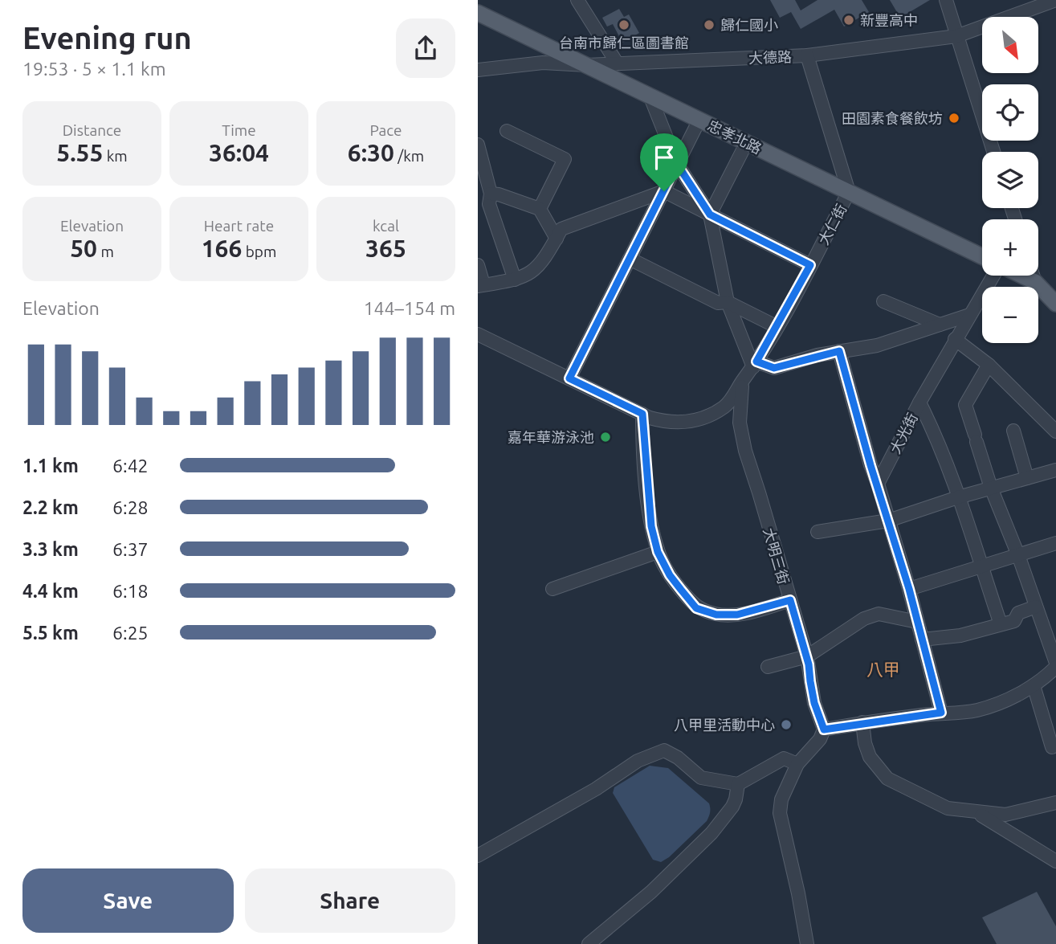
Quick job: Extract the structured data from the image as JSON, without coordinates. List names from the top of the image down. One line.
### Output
{"streets":{"main road":["忠孝北路"],"street":["大德路","大仁街","大光街","大明三街"]},"crossings":[["大德路","忠孝北路"],["大德路","大仁街"],["忠孝北路","大仁街"],["大仁街","大明三街"]],"districts":["八甲"],"places":["新豐高中","台南市歸仁區圖書館","歸仁國小","田園素食餐飲坊","嘉年華游泳池","八甲里活動中心"],"north":"bottom right","page":{"heading":["Evening run","19:53 · 5 × 1.1 km"],"map_buttons":["+","−"],"stats":[["Distance","5.55 km"],["Time","36:04"],["Pace","6:30 /km"],["Elevation","50 m"],["Heart rate","166 bpm"],["kcal","365"]],"chart":["Elevation","144–154 m"],"list":[{"name":"1.1 km","note":"6:42"},{"name":"2.2 km","note":"6:28"},{"name":"3.3 km","note":"6:37"},{"name":"4.4 km","note":"6:18"},{"name":"5.5 km","note":"6:25"}],"buttons":["Save","Share"]}}
